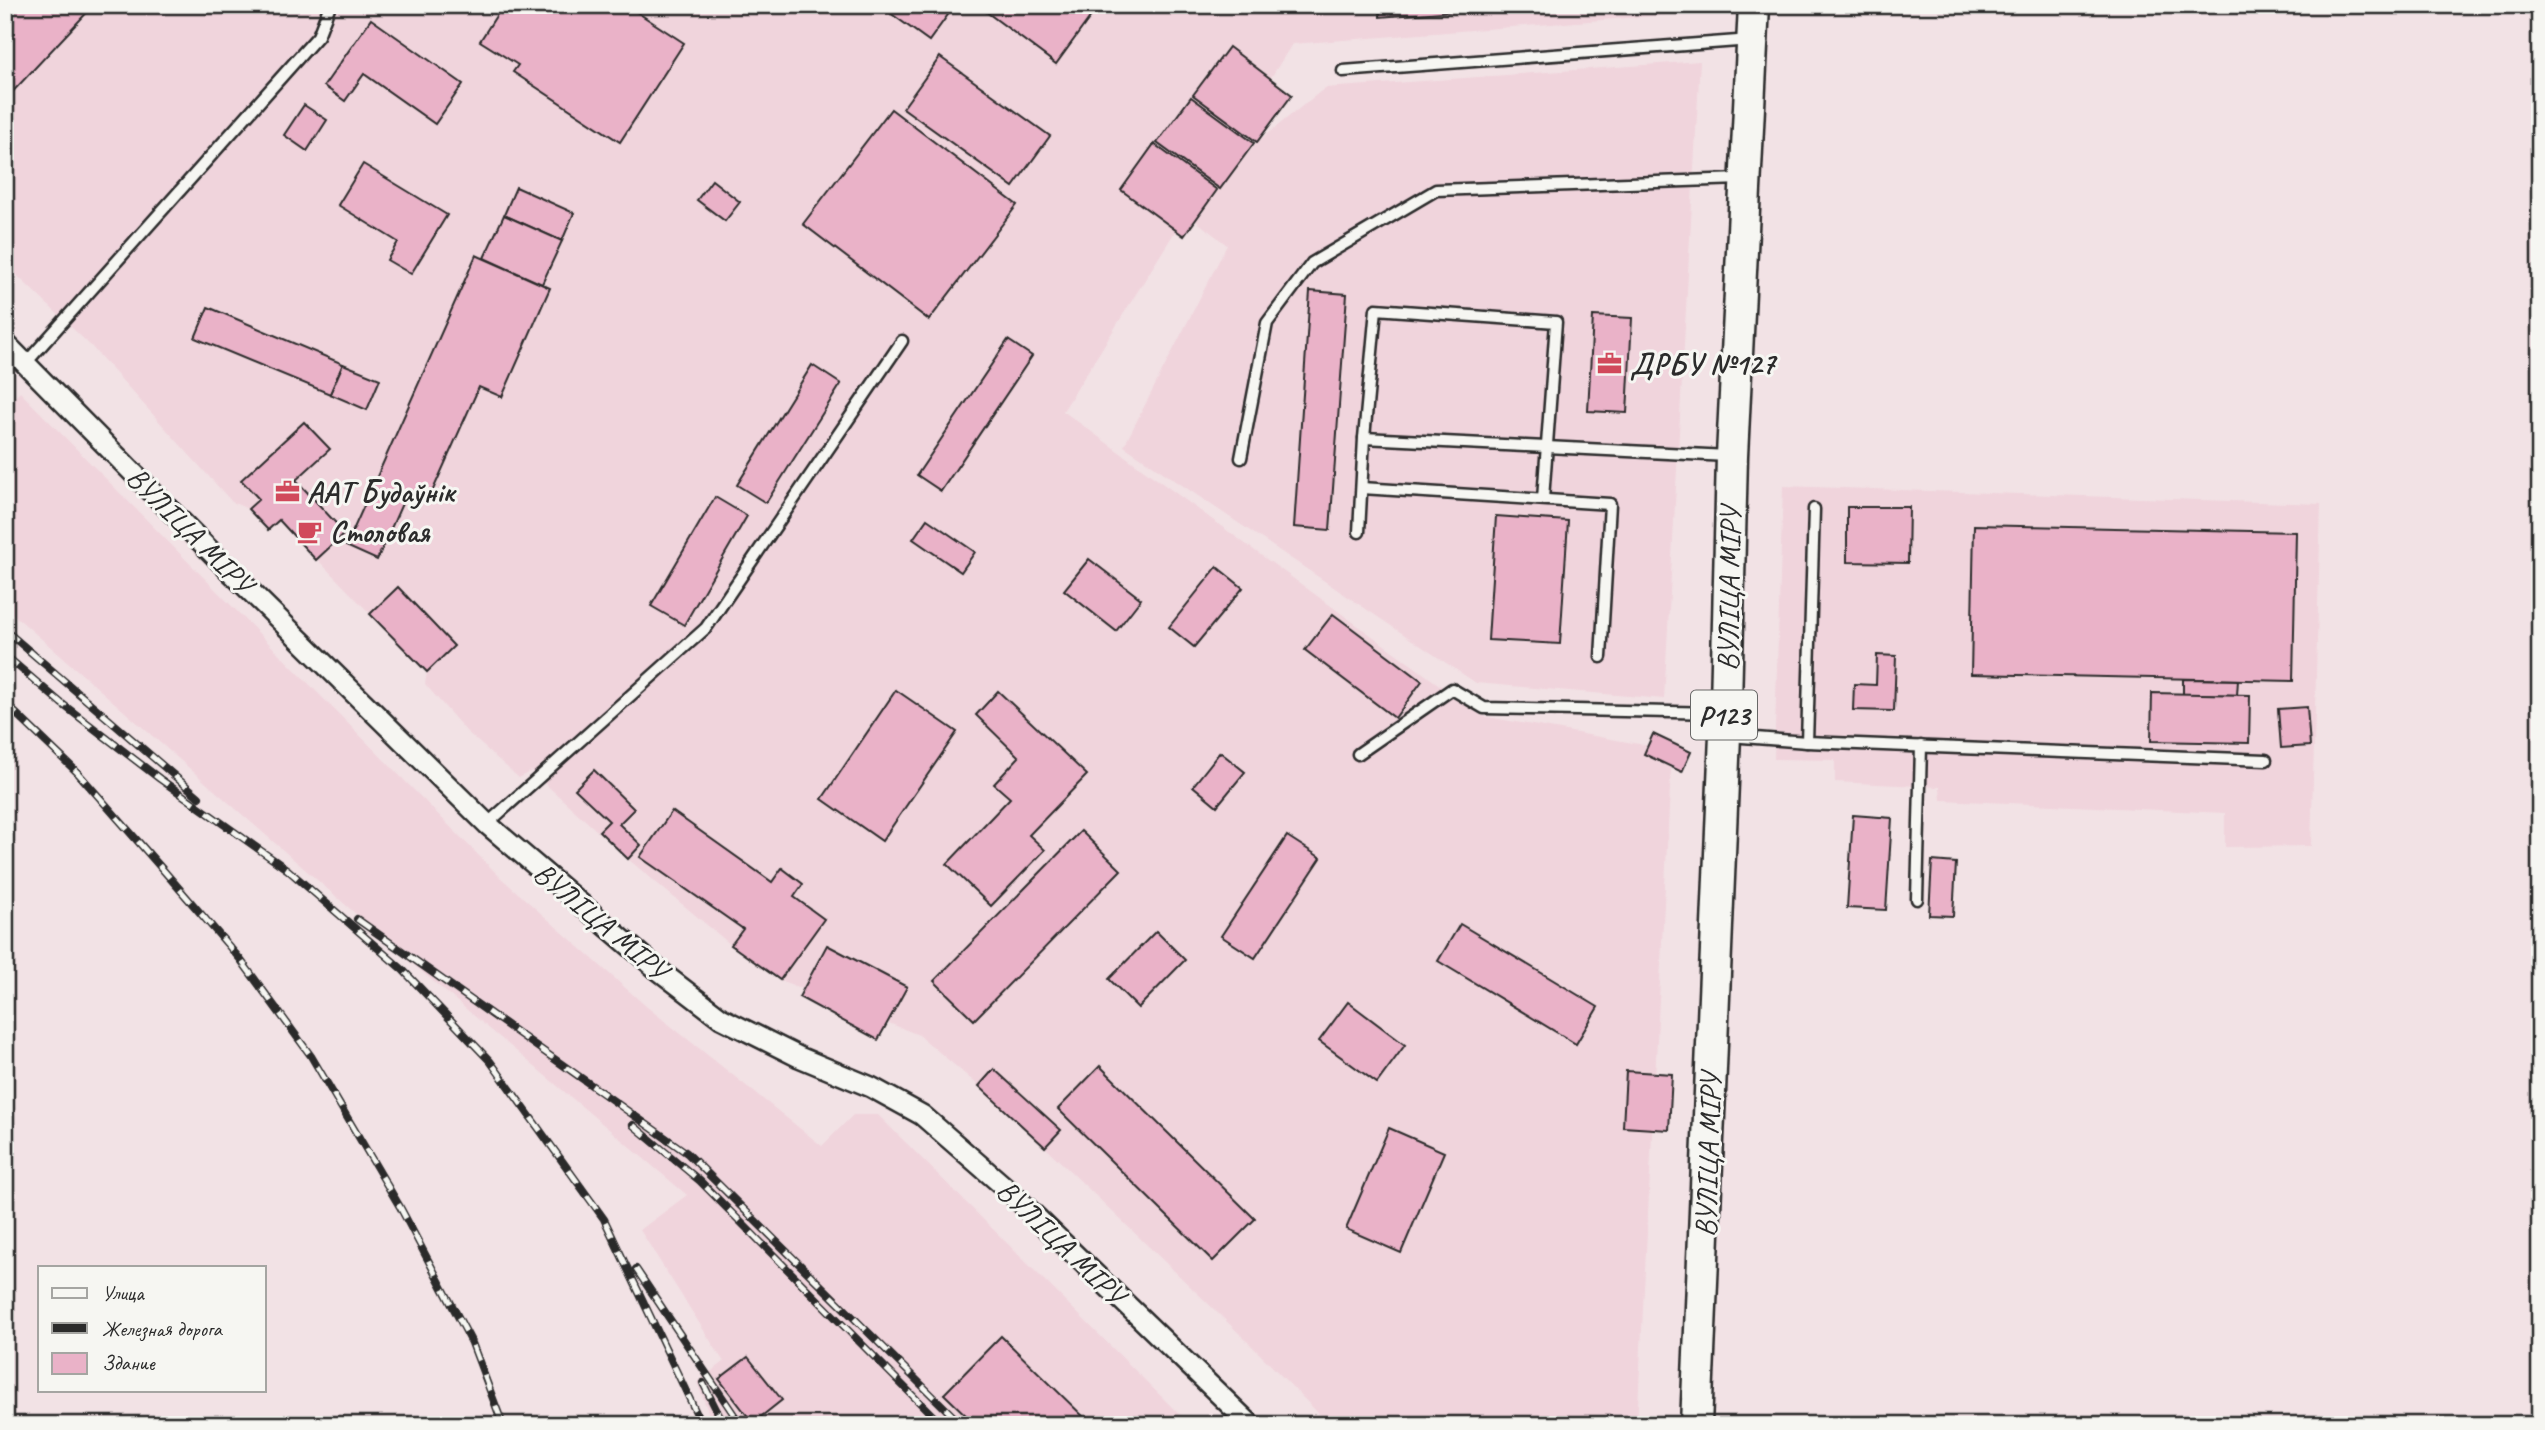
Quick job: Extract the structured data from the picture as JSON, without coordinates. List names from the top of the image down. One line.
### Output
{"streets":{"main road":["ВУЛІЦА МІРУ","Р123"]},"places":{"office":["ДРБУ №127","ААТ Будаўнік"],"cafe":["Столовая"]},"legend":["Улица","Железная дорога","Здание"]}
